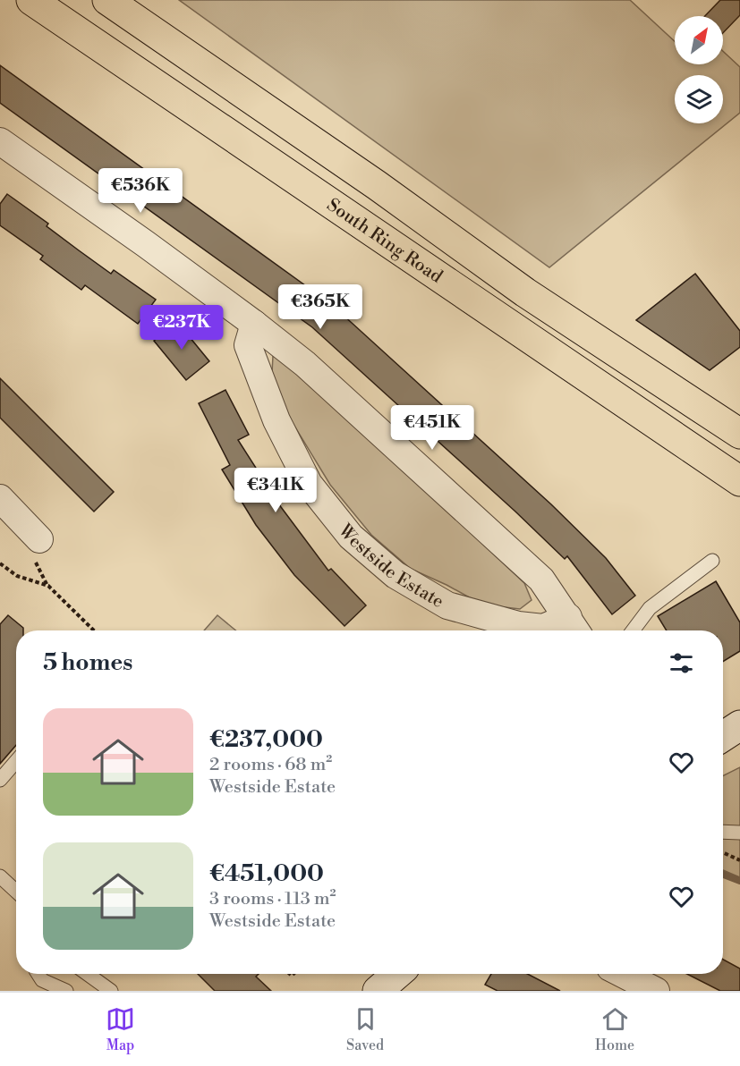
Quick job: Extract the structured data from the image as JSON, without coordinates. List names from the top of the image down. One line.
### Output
{"streets":{"highway":["South Ring Road"],"street":["Westside Estate"]},"north":"top right","page":{"price":["€536K","€365K","€237K","€451K","€341K"],"heading":"5 homes","list":[{"name":"€237,000","note":"2 rooms · 68 m² · Westside Estate"},{"name":"€451,000","note":"3 rooms · 113 m² · Westside Estate"}],"tabs":["Map","Saved","Home"]}}
